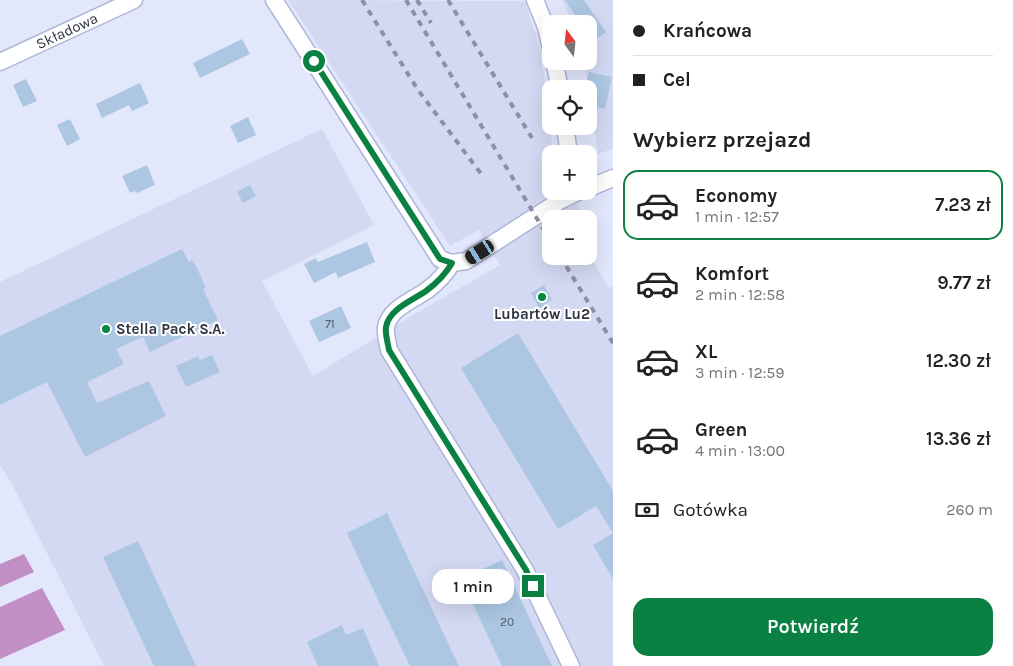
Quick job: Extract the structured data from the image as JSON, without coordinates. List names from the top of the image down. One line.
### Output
{"streets":{"street":["Składowa"]},"places":["Lubartów Lu2","Stella Pack S.A."],"house_numbers":["71","20"],"north":"top","page":{"banner":["Krańcowa","Cel"],"map_buttons":["+","−"],"heading":"Wybierz przejazd","list":[{"name":"Economy","note":"1 min · 12:57","value":"7.23 zł"},{"name":"Komfort","note":"2 min · 12:58","value":"9.77 zł"},{"name":"XL","note":"3 min · 12:59","value":"12.30 zł"},{"name":"Green","note":"4 min · 13:00","value":"13.36 zł"}],"pay":["Gotówka","260 m"],"bubble":"1 min","buttons":"Potwierdź"}}
